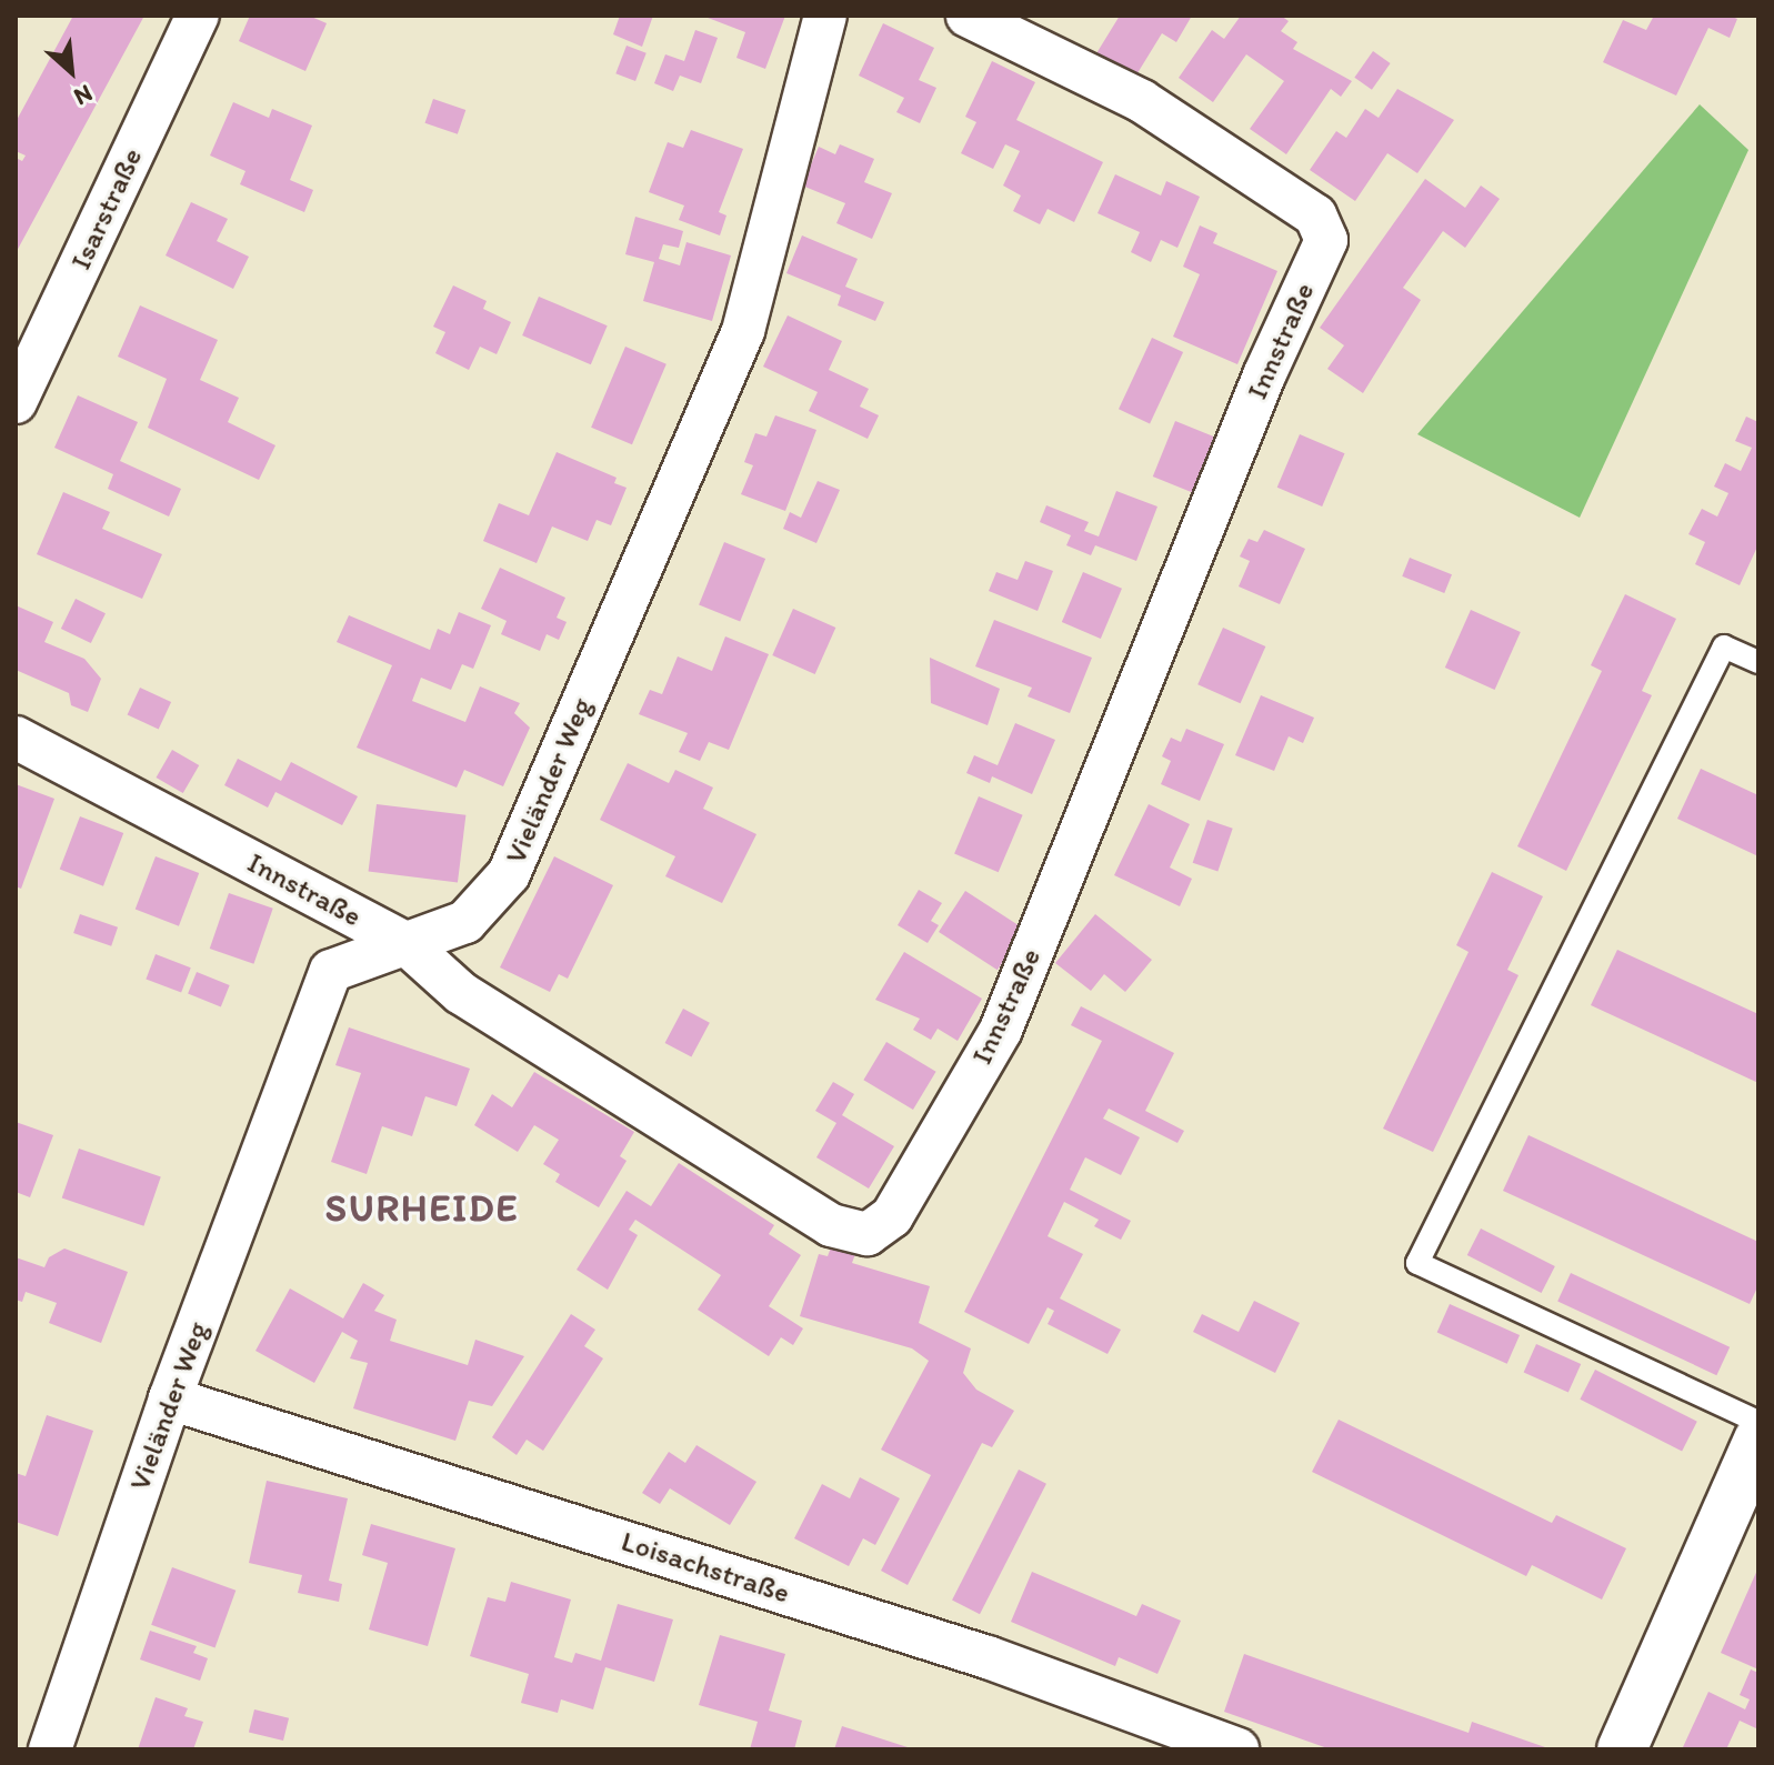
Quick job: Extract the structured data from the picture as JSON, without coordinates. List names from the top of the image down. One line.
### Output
{"streets":{"street":["Isarstraße","Innstraße","Vieländer Weg","Loisachstraße"]},"crossings":[["Innstraße","Vieländer Weg"],["Vieländer Weg","Loisachstraße"]],"districts":["SURHEIDE"],"north":"bottom right"}
